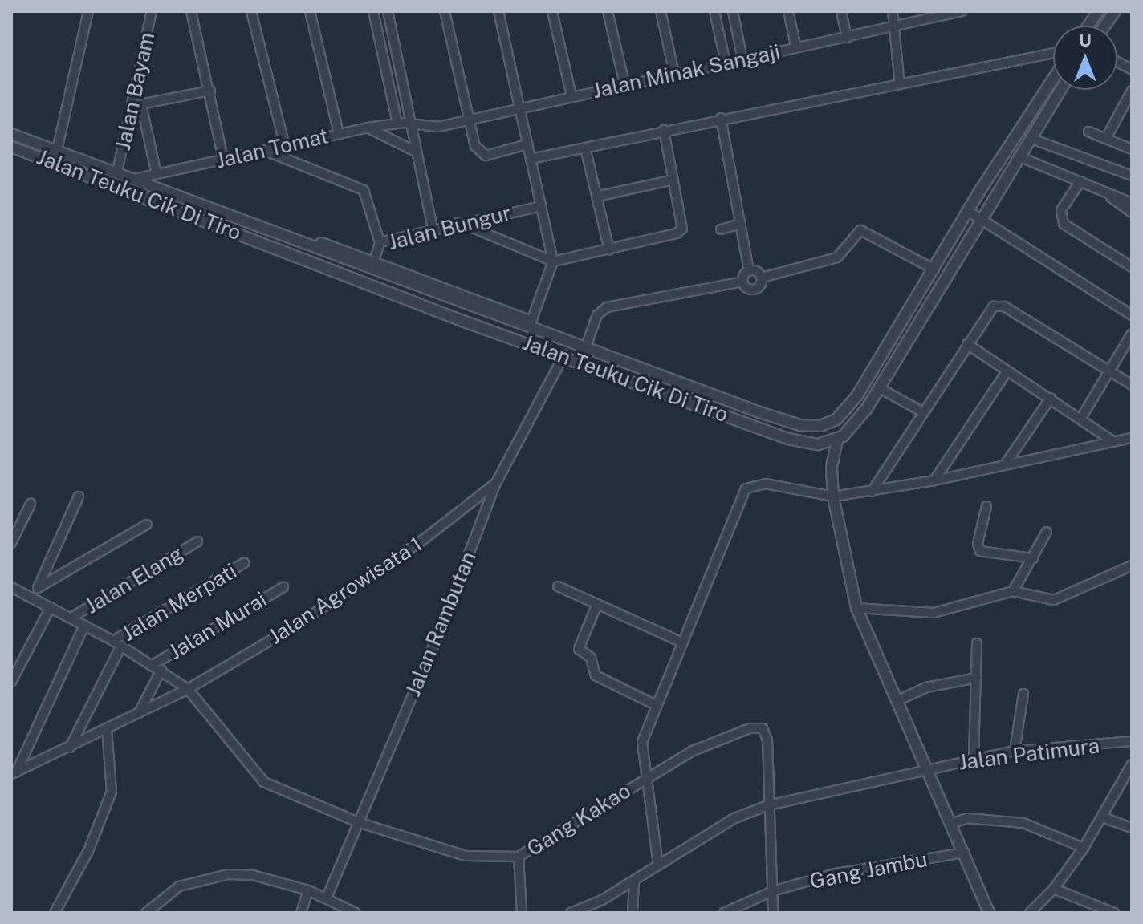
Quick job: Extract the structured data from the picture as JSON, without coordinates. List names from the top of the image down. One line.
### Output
{"streets":{"street":["Jalan Minak Sangaji","Jalan Bayam","Jalan Tomat","Jalan Teuku Cik Di Tiro","Jalan Bungur","Jalan Elang","Jalan Agrowisata 1","Jalan Merpati","Jalan Rambutan","Jalan Murai","Jalan Patimura","Gang Kakao","Gang Jambu"]},"crossings":[["Jalan Minak Sangaji","Jalan Tomat"],["Jalan Bayam","Jalan Teuku Cik Di Tiro"],["Jalan Tomat","Jalan Teuku Cik Di Tiro"],["Jalan Teuku Cik Di Tiro","Jalan Bungur"],["Jalan Teuku Cik Di Tiro","Jalan Rambutan"],["Jalan Elang","Gang Kakao"],["Jalan Agrowisata 1","Jalan Rambutan"],["Jalan Agrowisata 1","Gang Kakao"],["Jalan Merpati","Gang Kakao"],["Jalan Rambutan","Gang Kakao"],["Jalan Murai","Gang Kakao"],["Jalan Patimura","Gang Kakao"]],"north":"top"}
